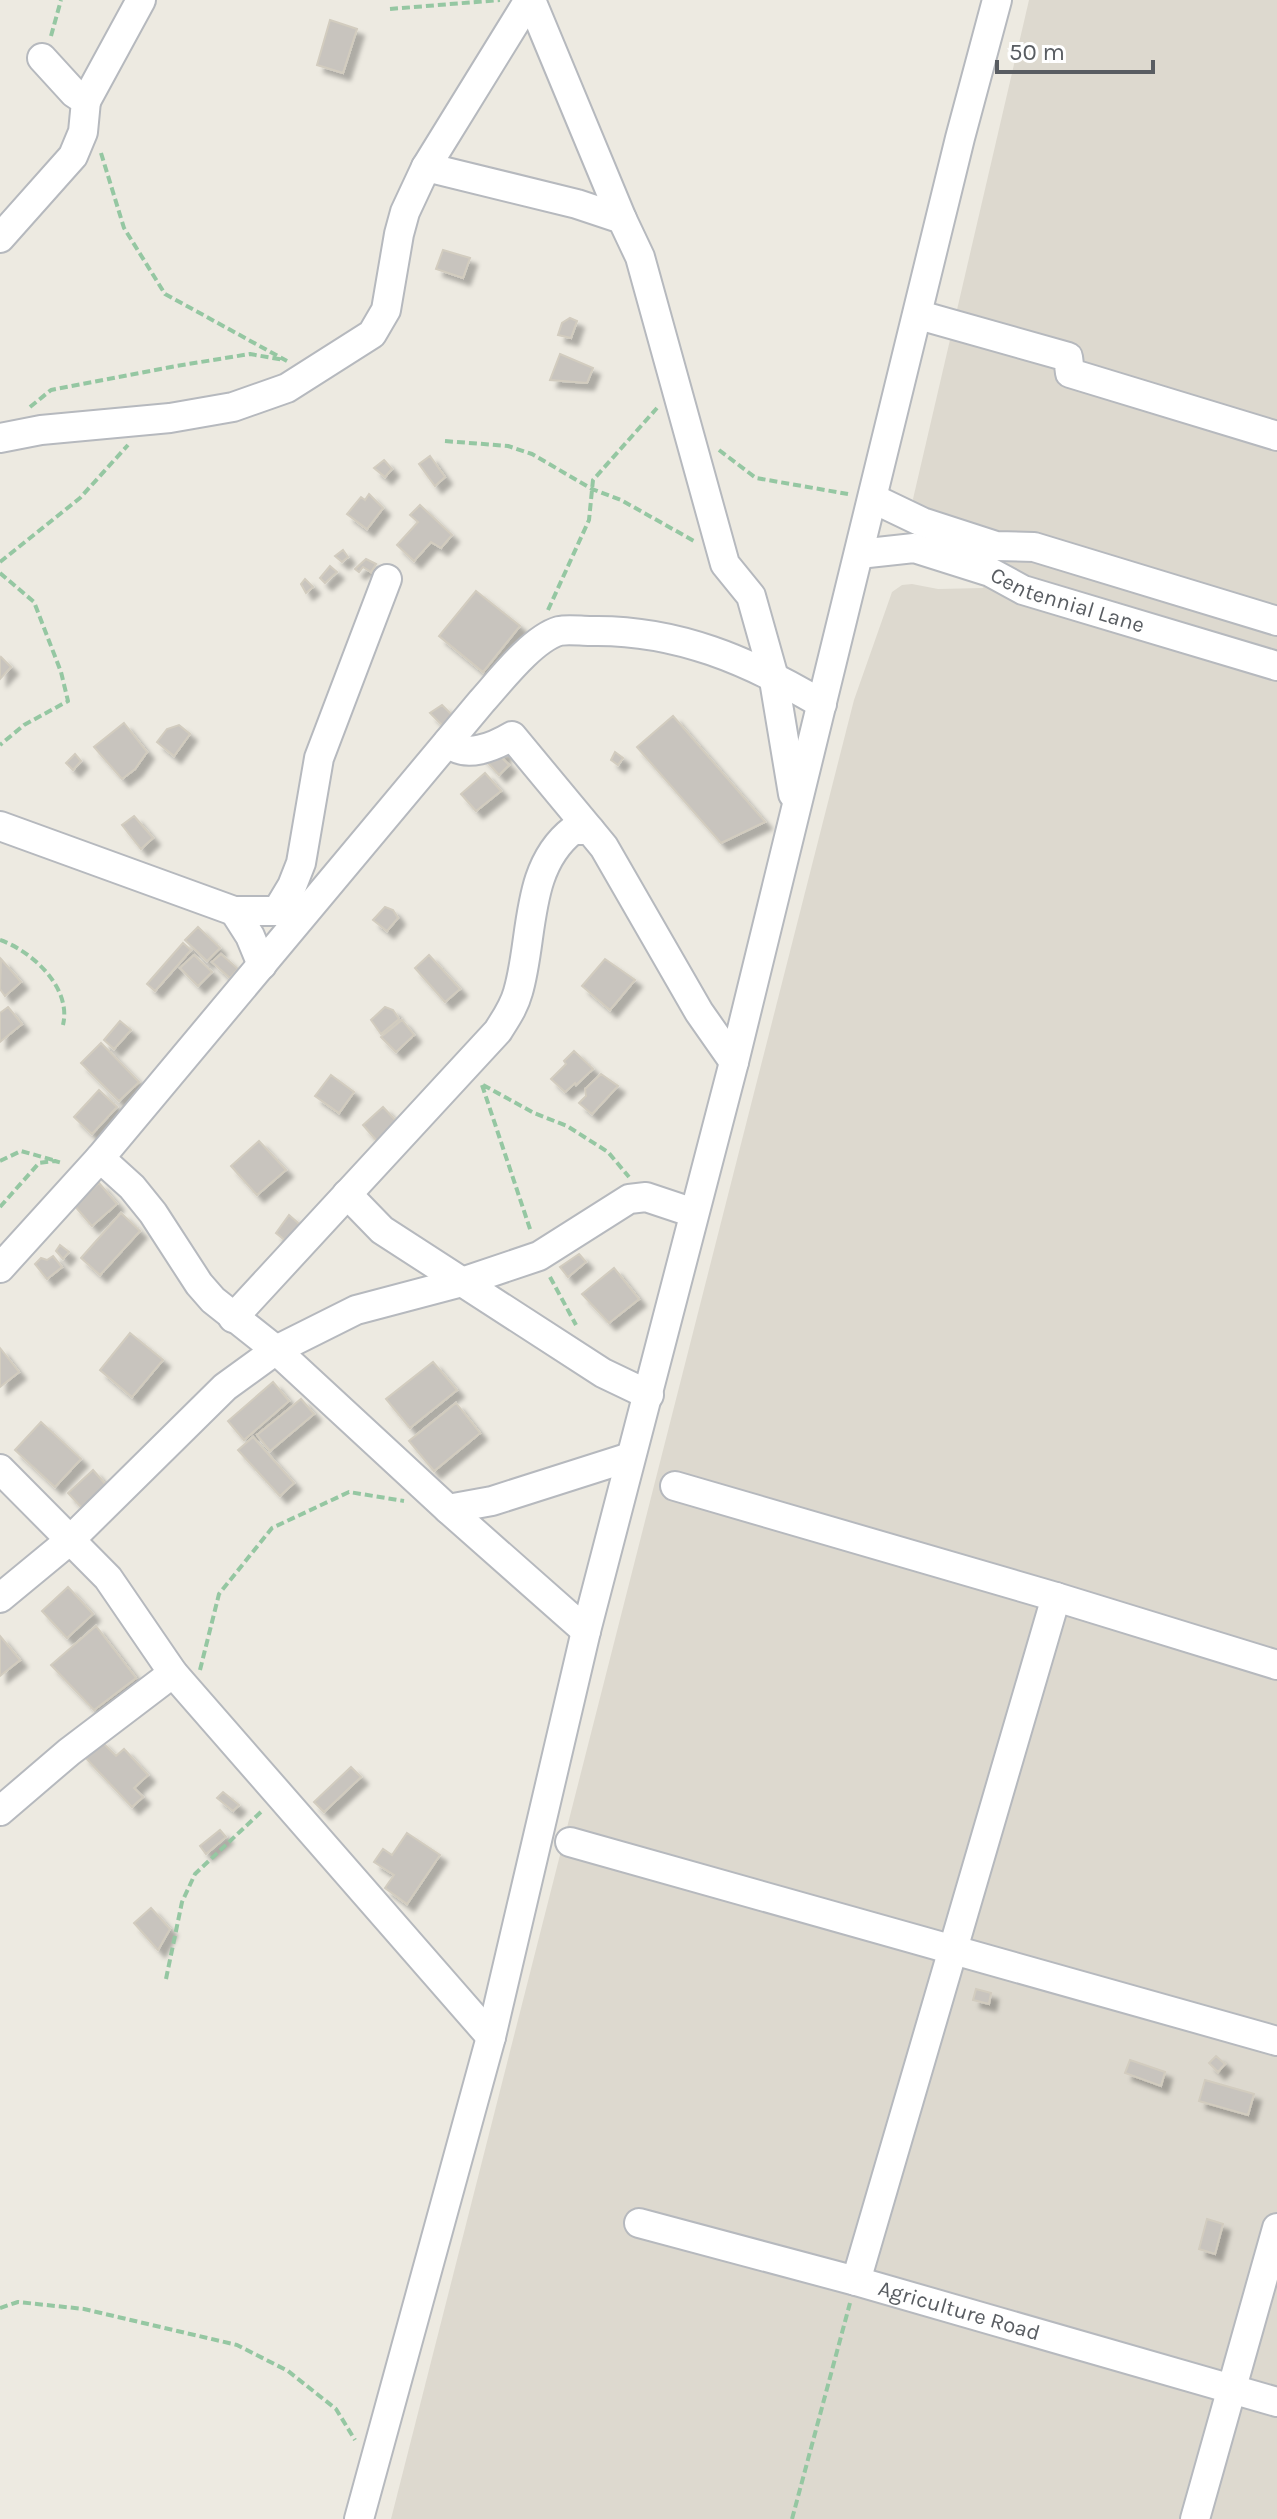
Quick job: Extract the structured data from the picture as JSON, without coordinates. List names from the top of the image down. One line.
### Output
{"streets":{"street":["Centennial Lane","Agriculture Road"]},"scale_bar":"50 m"}
